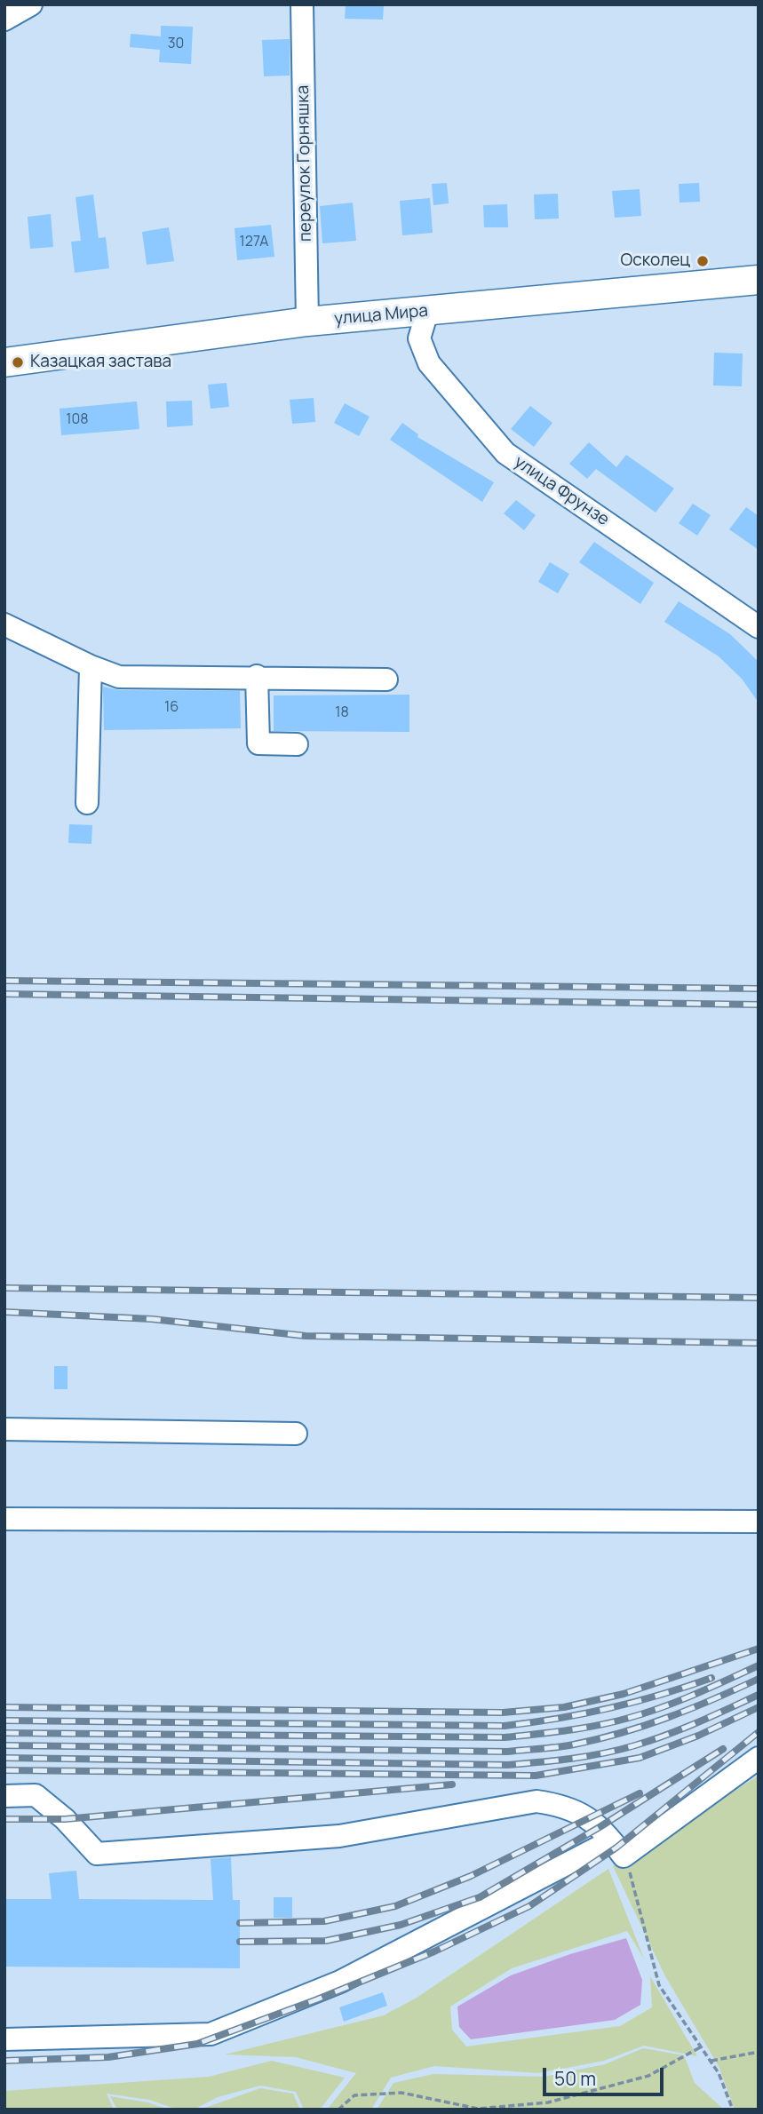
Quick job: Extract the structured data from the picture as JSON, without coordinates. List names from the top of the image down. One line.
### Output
{"streets":{"main road":["улица Мира"],"street":["переулок Горняшка","улица Фрунзе"]},"crossings":[["переулок Горняшка","улица Мира"],["улица Мира","улица Фрунзе"]],"places":["Осколец","Казацкая застава"],"house_numbers":["30","127А","108","16","18"],"scale_bar":"50 m"}
